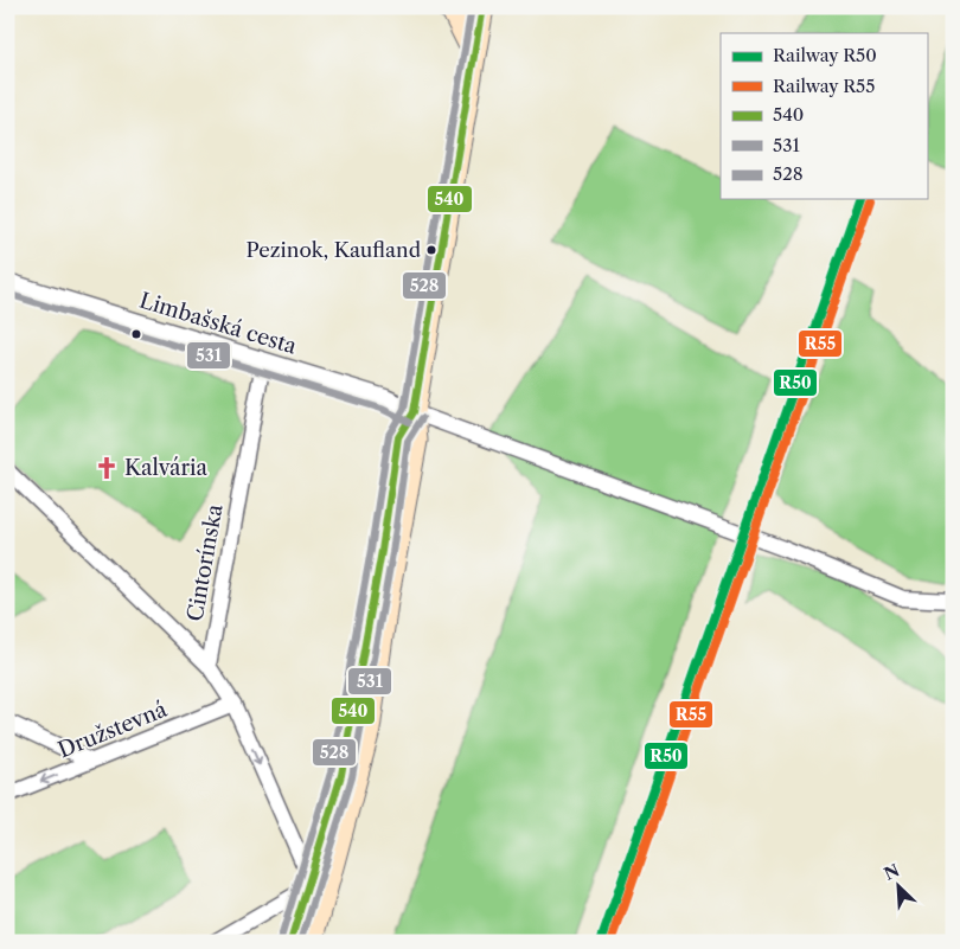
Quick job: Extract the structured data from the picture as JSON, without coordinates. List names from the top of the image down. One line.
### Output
{"streets":{"street":["Limbašská cesta","Cintorínska","Družstevná"]},"crossings":[["Limbašská cesta","Cintorínska"],["Cintorínska","Družstevná"]],"one_way":["Družstevná"],"places":{"other":["Pezinok, Kaufland"],"church":["Kalvária"]},"lines":["transit line 540","transit line 528","rail line R50","rail line R55","transit line 531"],"legend":["Railway R50","Railway R55","540","531","528"],"north":"top left"}
